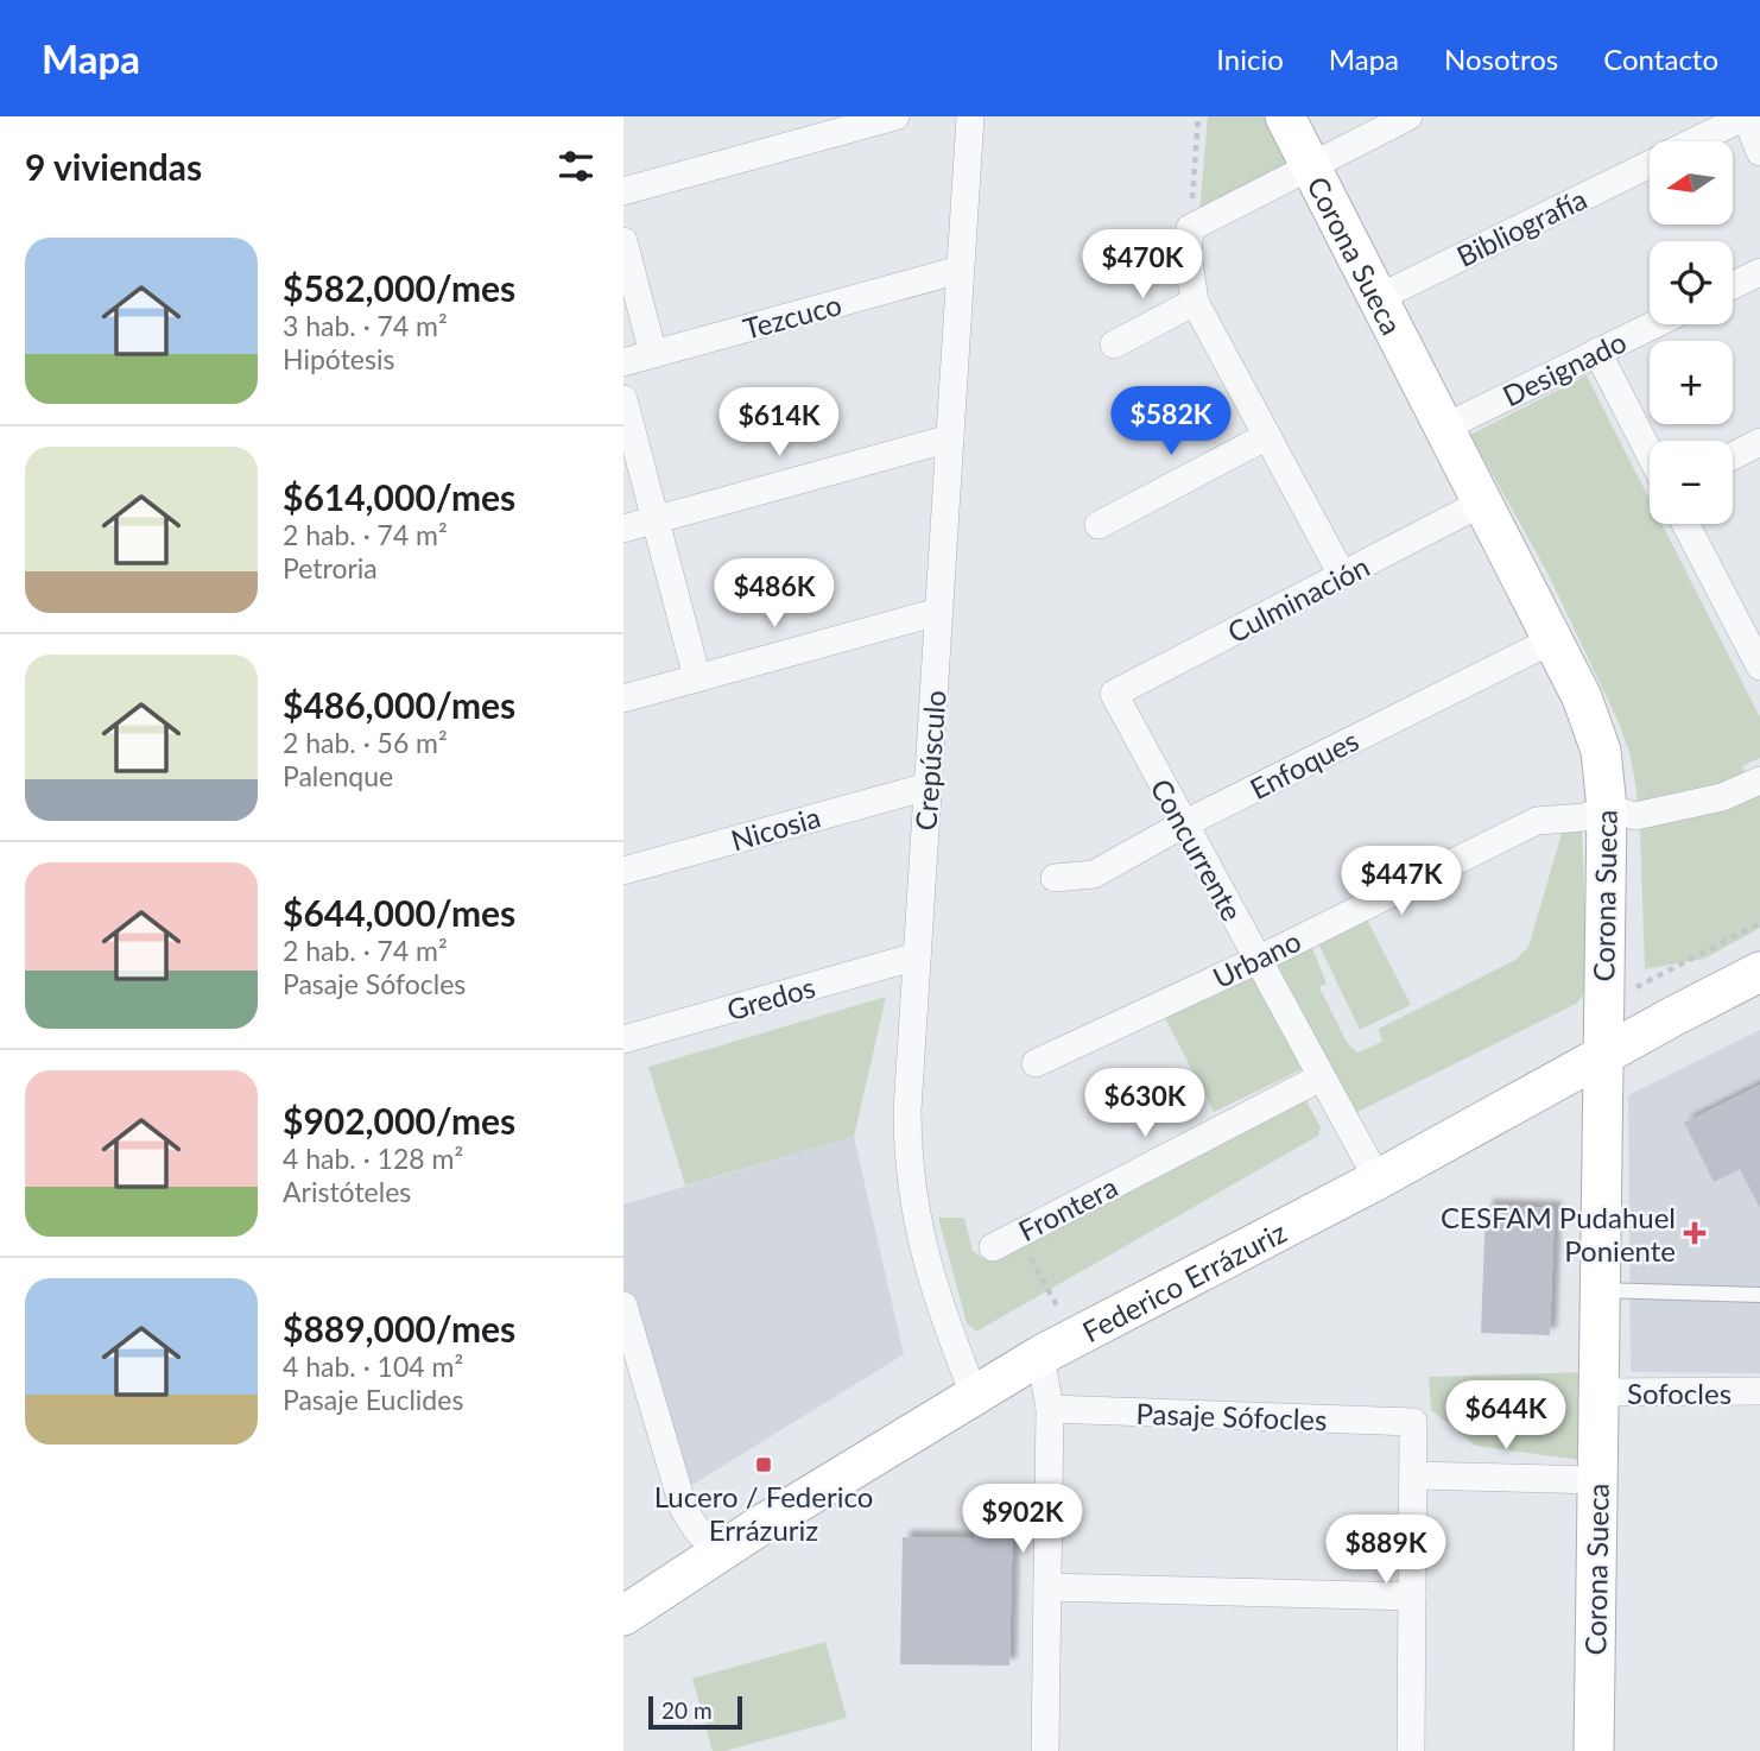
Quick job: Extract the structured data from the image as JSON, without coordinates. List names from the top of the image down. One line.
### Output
{"streets":{"street":["Bibliografía","Corona Sueca","Tezcuco","Designado","Culminación","Crepúsculo","Enfoques","Nicosia","Concurrente","Urbano","Gredos","Frontera","Federico Errázuriz","Sofocles","Pasaje Sófocles"]},"crossings":[["Bibliografía","Corona Sueca"],["Corona Sueca","Designado"],["Corona Sueca","Culminación"],["Corona Sueca","Enfoques"],["Corona Sueca","Urbano"],["Corona Sueca","Federico Errázuriz"],["Corona Sueca","Sofocles"],["Tezcuco","Crepúsculo"],["Culminación","Concurrente"],["Crepúsculo","Nicosia"],["Crepúsculo","Gredos"],["Crepúsculo","Federico Errázuriz"],["Enfoques","Concurrente"],["Concurrente","Urbano"],["Concurrente","Frontera"],["Concurrente","Federico Errázuriz"]],"places":{"health":["CESFAM Pudahuel Poniente"],"transit":["Lucero / Federico Errázuriz"]},"scale_bar":"20 m","north":"left","page":{"header":"Mapa","nav":["Inicio","Mapa","Nosotros","Contacto"],"heading":"9 viviendas","map_buttons":["+","−"],"list":[{"name":"$582,000/mes","note":"3 hab. · 74 m² · Hipótesis"},{"name":"$614,000/mes","note":"2 hab. · 74 m² · Petroria"},{"name":"$486,000/mes","note":"2 hab. · 56 m² · Palenque"},{"name":"$644,000/mes","note":"2 hab. · 74 m² · Pasaje Sófocles"},{"name":"$902,000/mes","note":"4 hab. · 128 m² · Aristóteles"},{"name":"$889,000/mes","note":"4 hab. · 104 m² · Pasaje Euclides"}],"price":["$470K","$582K","$614K","$486K","$447K","$630K","$644K","$902K","$889K"],"scale":"20 m"}}
